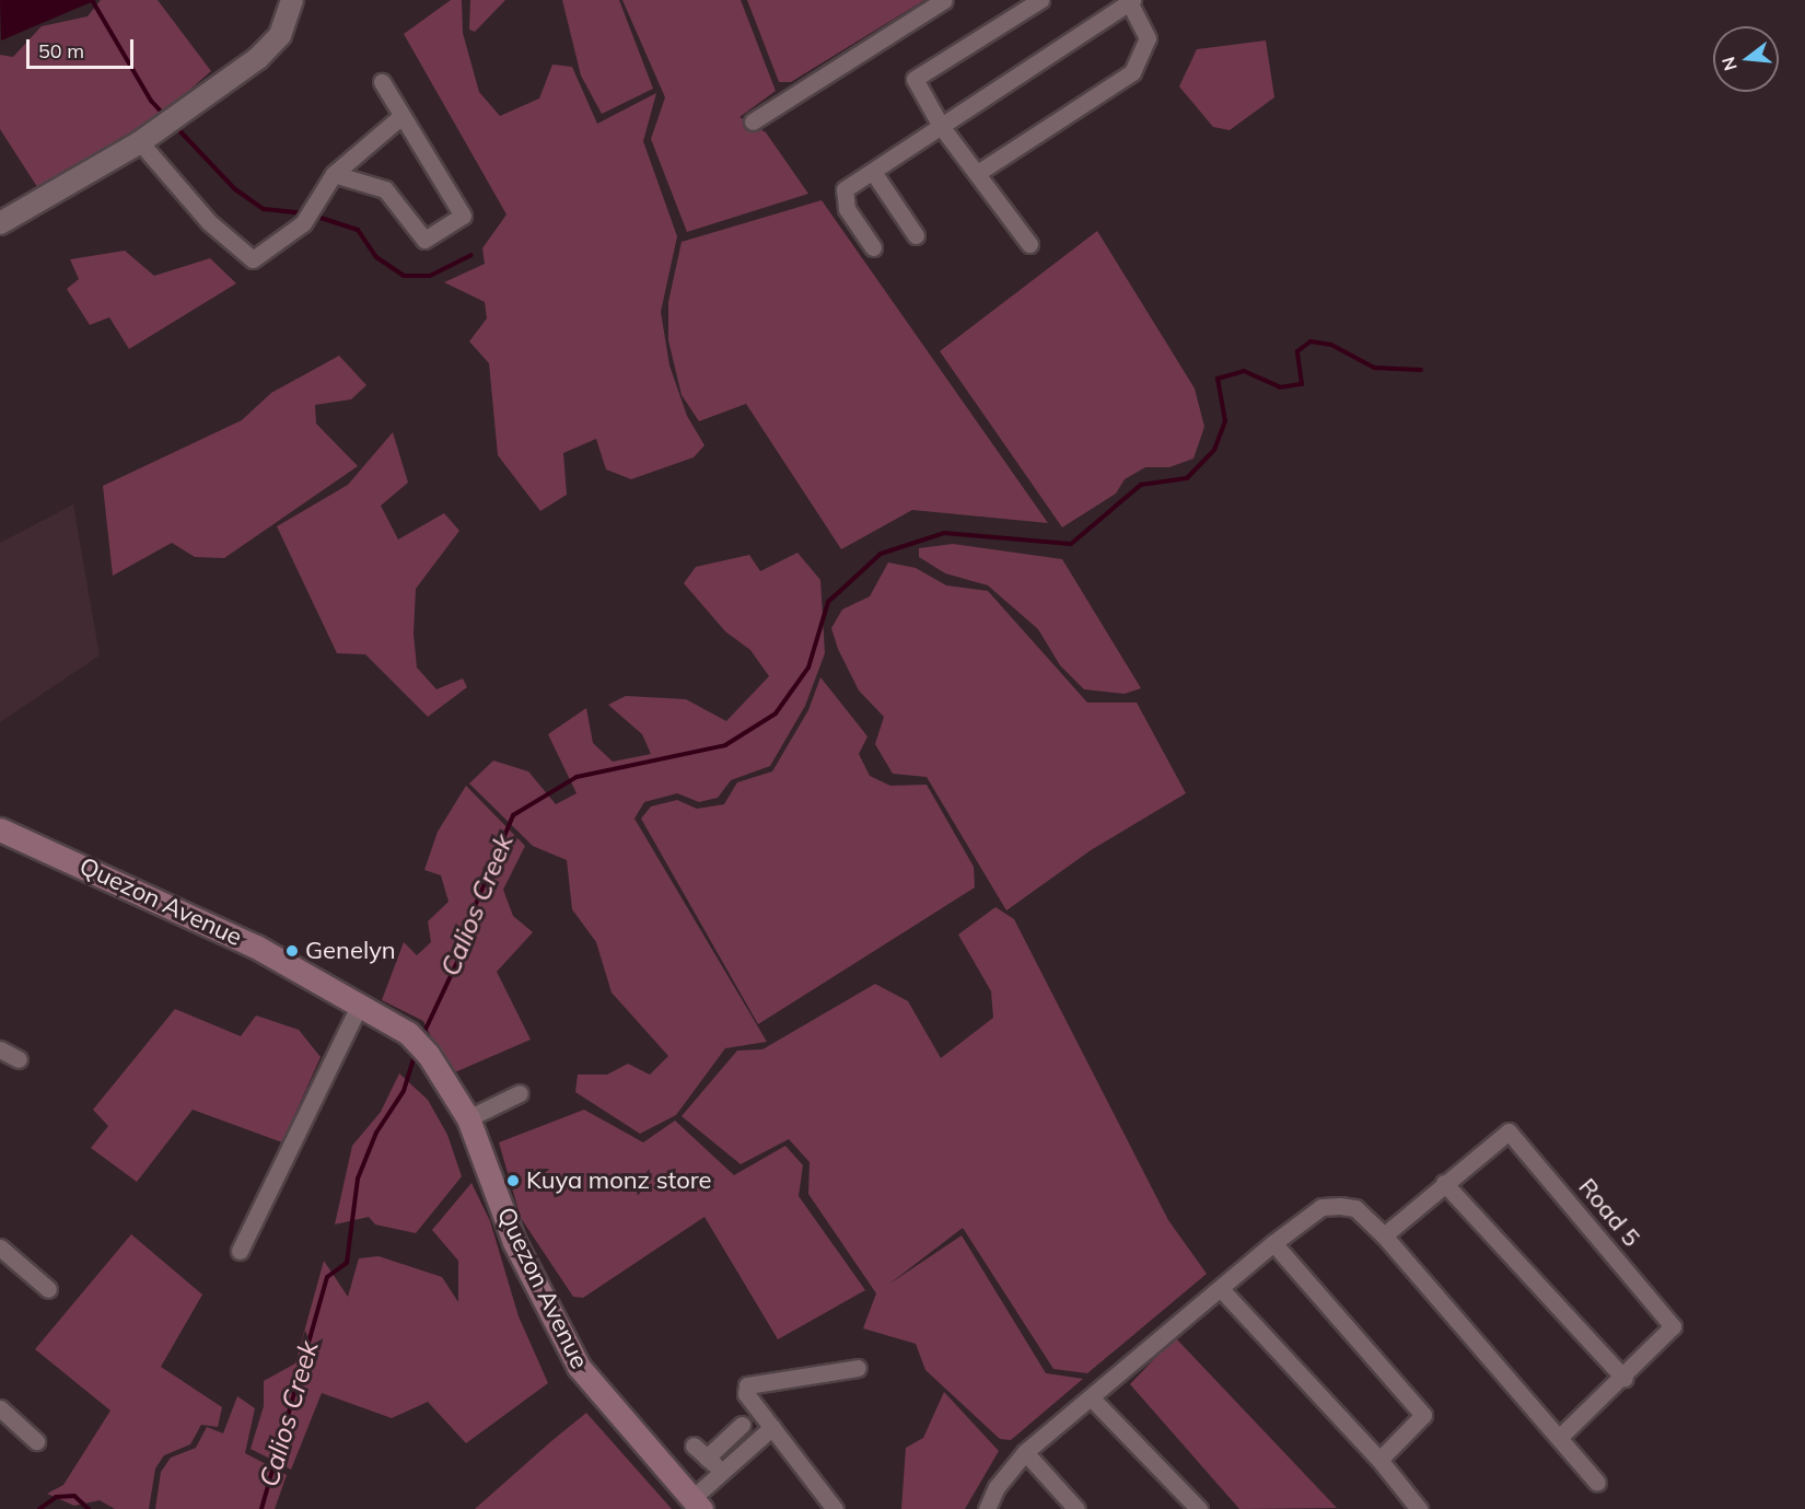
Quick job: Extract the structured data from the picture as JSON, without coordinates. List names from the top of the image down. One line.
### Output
{"streets":{"main road":["Quezon Avenue"],"street":["Road 5"]},"water":["Calios Creek"],"places":["Genelyn","Kuya monz store"],"scale_bar":"50 m","north":"left"}
